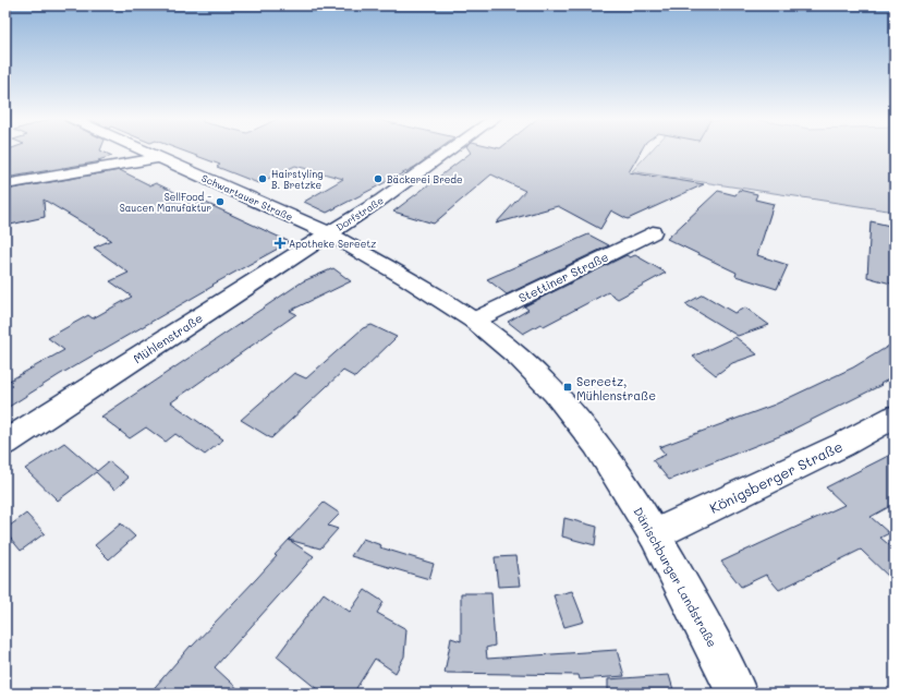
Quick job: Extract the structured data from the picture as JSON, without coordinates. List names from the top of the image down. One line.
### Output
{"streets":{"street":["Schwartauer Straße","Dorfstraße","Stettiner Straße","Mühlenstraße","Königsberger Straße","Dänischburger Landstraße"]},"crossings":[["Schwartauer Straße","Dorfstraße"],["Schwartauer Straße","Mühlenstraße"],["Schwartauer Straße","Dänischburger Landstraße"],["Dorfstraße","Mühlenstraße"],["Dorfstraße","Dänischburger Landstraße"],["Stettiner Straße","Dänischburger Landstraße"],["Mühlenstraße","Dänischburger Landstraße"],["Königsberger Straße","Dänischburger Landstraße"]],"places":{"other":["Hairstyling B. Bretzke","Bäckerei Brede","SellFood - Saucen Manufaktur"],"health":["Apotheke Sereetz"],"transit":["Sereetz, Mühlenstraße"]}}
